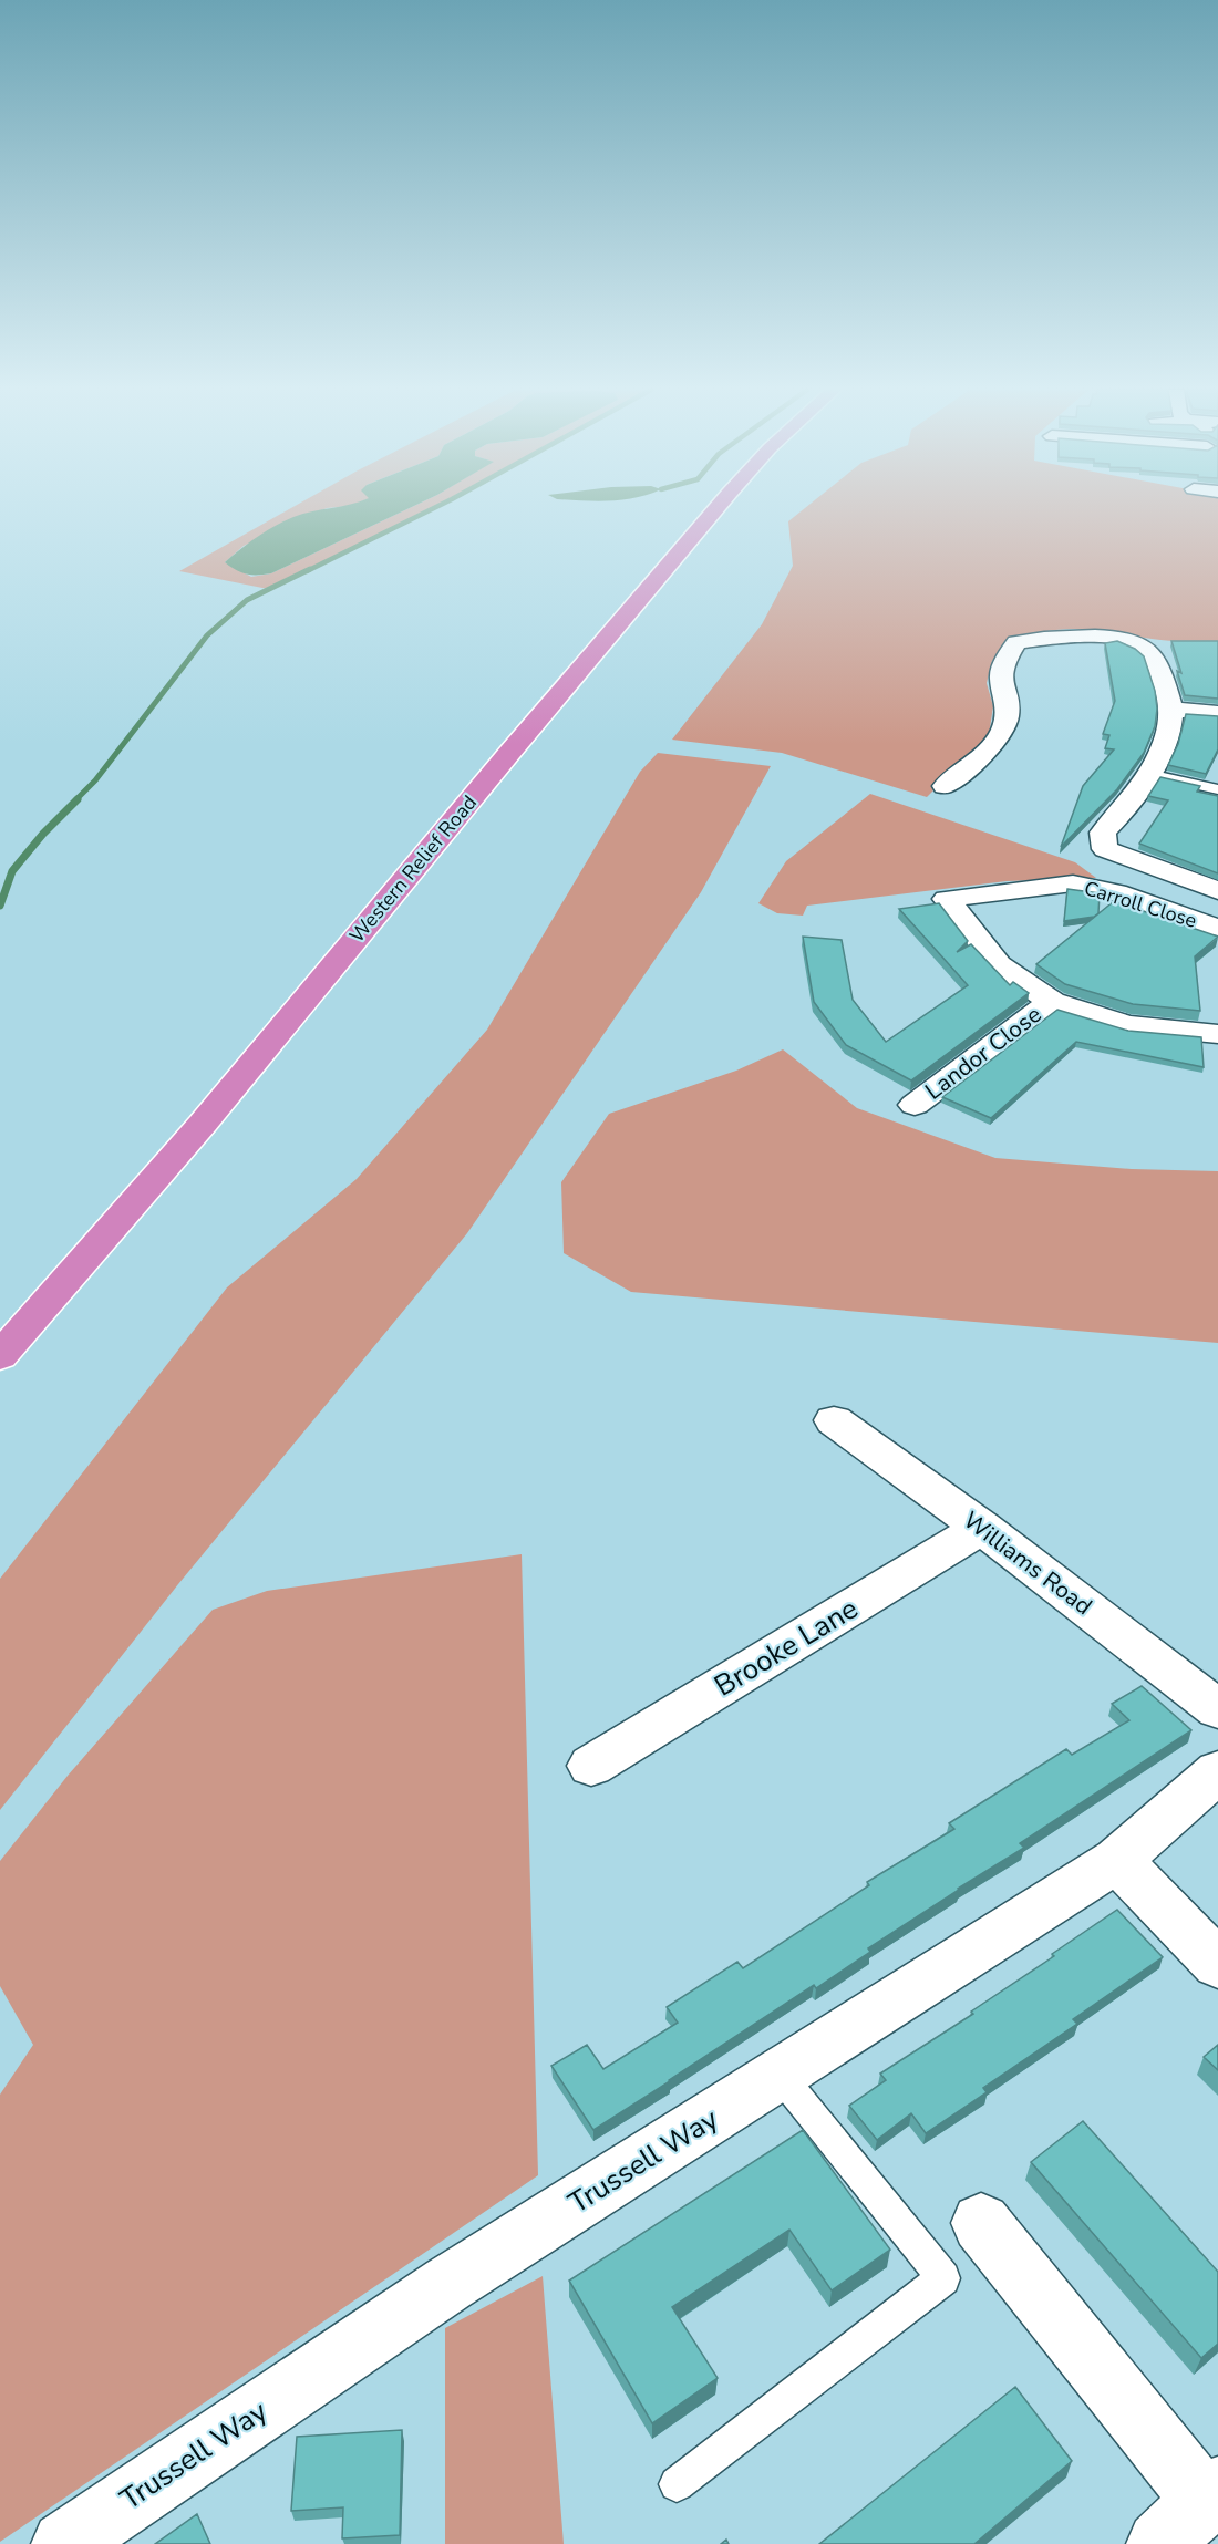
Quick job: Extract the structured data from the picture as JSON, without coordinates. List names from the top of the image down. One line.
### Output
{"streets":{"highway":["Western Relief Road"],"street":["Carroll Close","Landor Close","Williams Road","Brooke Lane","Trussell Way"]},"crossings":[["Carroll Close","Landor Close"],["Williams Road","Brooke Lane"]]}
